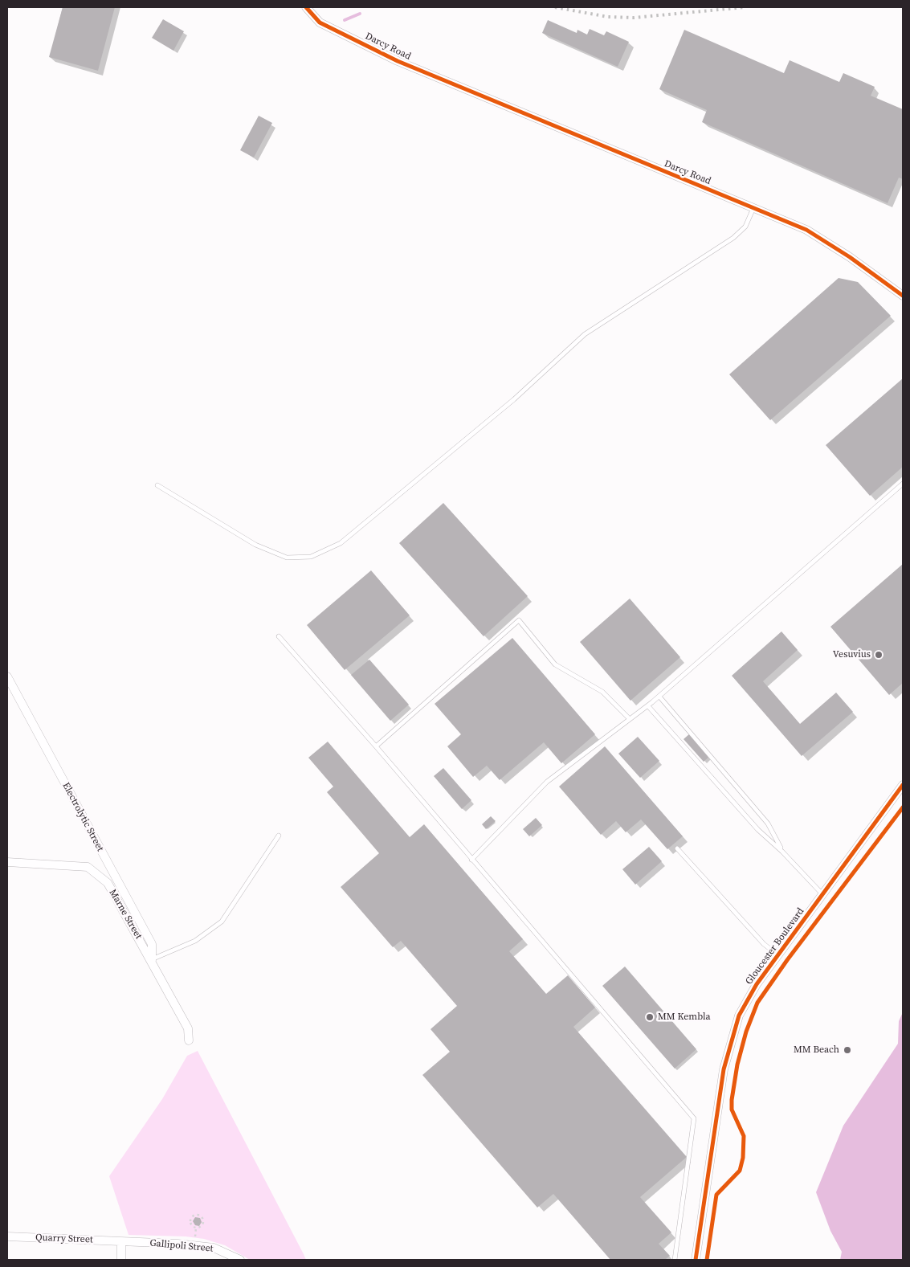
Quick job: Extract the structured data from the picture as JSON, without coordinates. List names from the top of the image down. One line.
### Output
{"streets":{"street":["Darcy Road","Electrolytic Street","Marne Street","Gloucester Boulevard","Quarry Street","Gallipoli Street"]},"crossings":[["Electrolytic Street","Marne Street"],["Quarry Street","Gallipoli Street"]],"places":["Vesuvius","MM Kembla","MM Beach"]}
